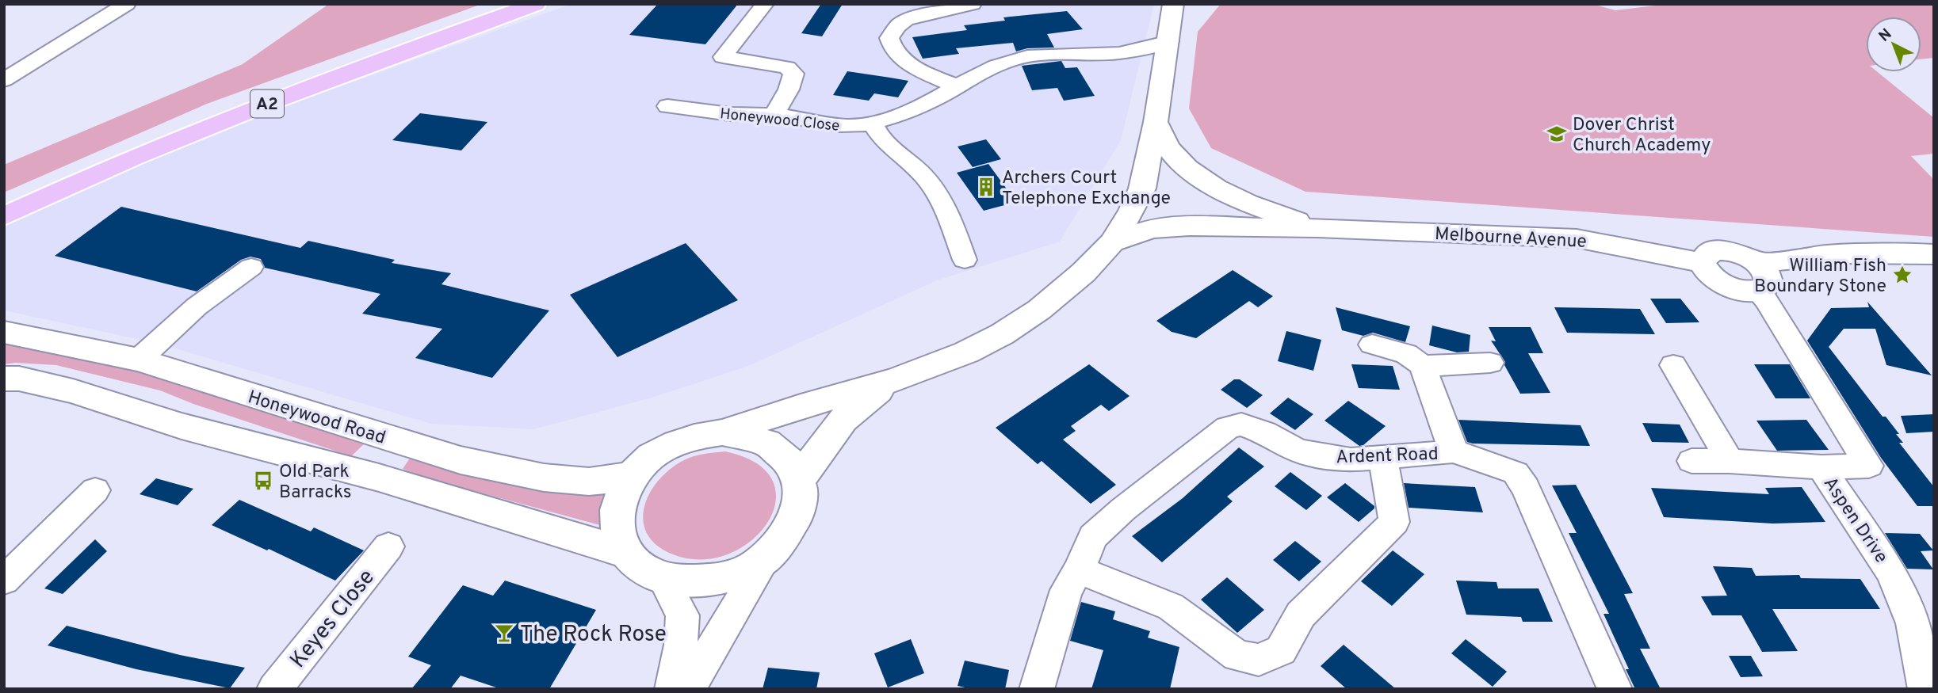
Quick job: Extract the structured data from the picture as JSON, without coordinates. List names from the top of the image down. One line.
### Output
{"streets":{"highway":["A2"],"street":["Honeywood Close","Melbourne Avenue","Honeywood Road","Ardent Road","Aspen Drive","Keyes Close"]},"crossings":[["Melbourne Avenue","Aspen Drive"]],"places":{"school or university":["Dover Christ Church Academy"],"building":["Archers Court Telephone Exchange"],"place":["William Fish Boundary Stone"],"bus stop":["Old Park Barracks"],"bar":["The Rock Rose"]},"north":"top left"}
